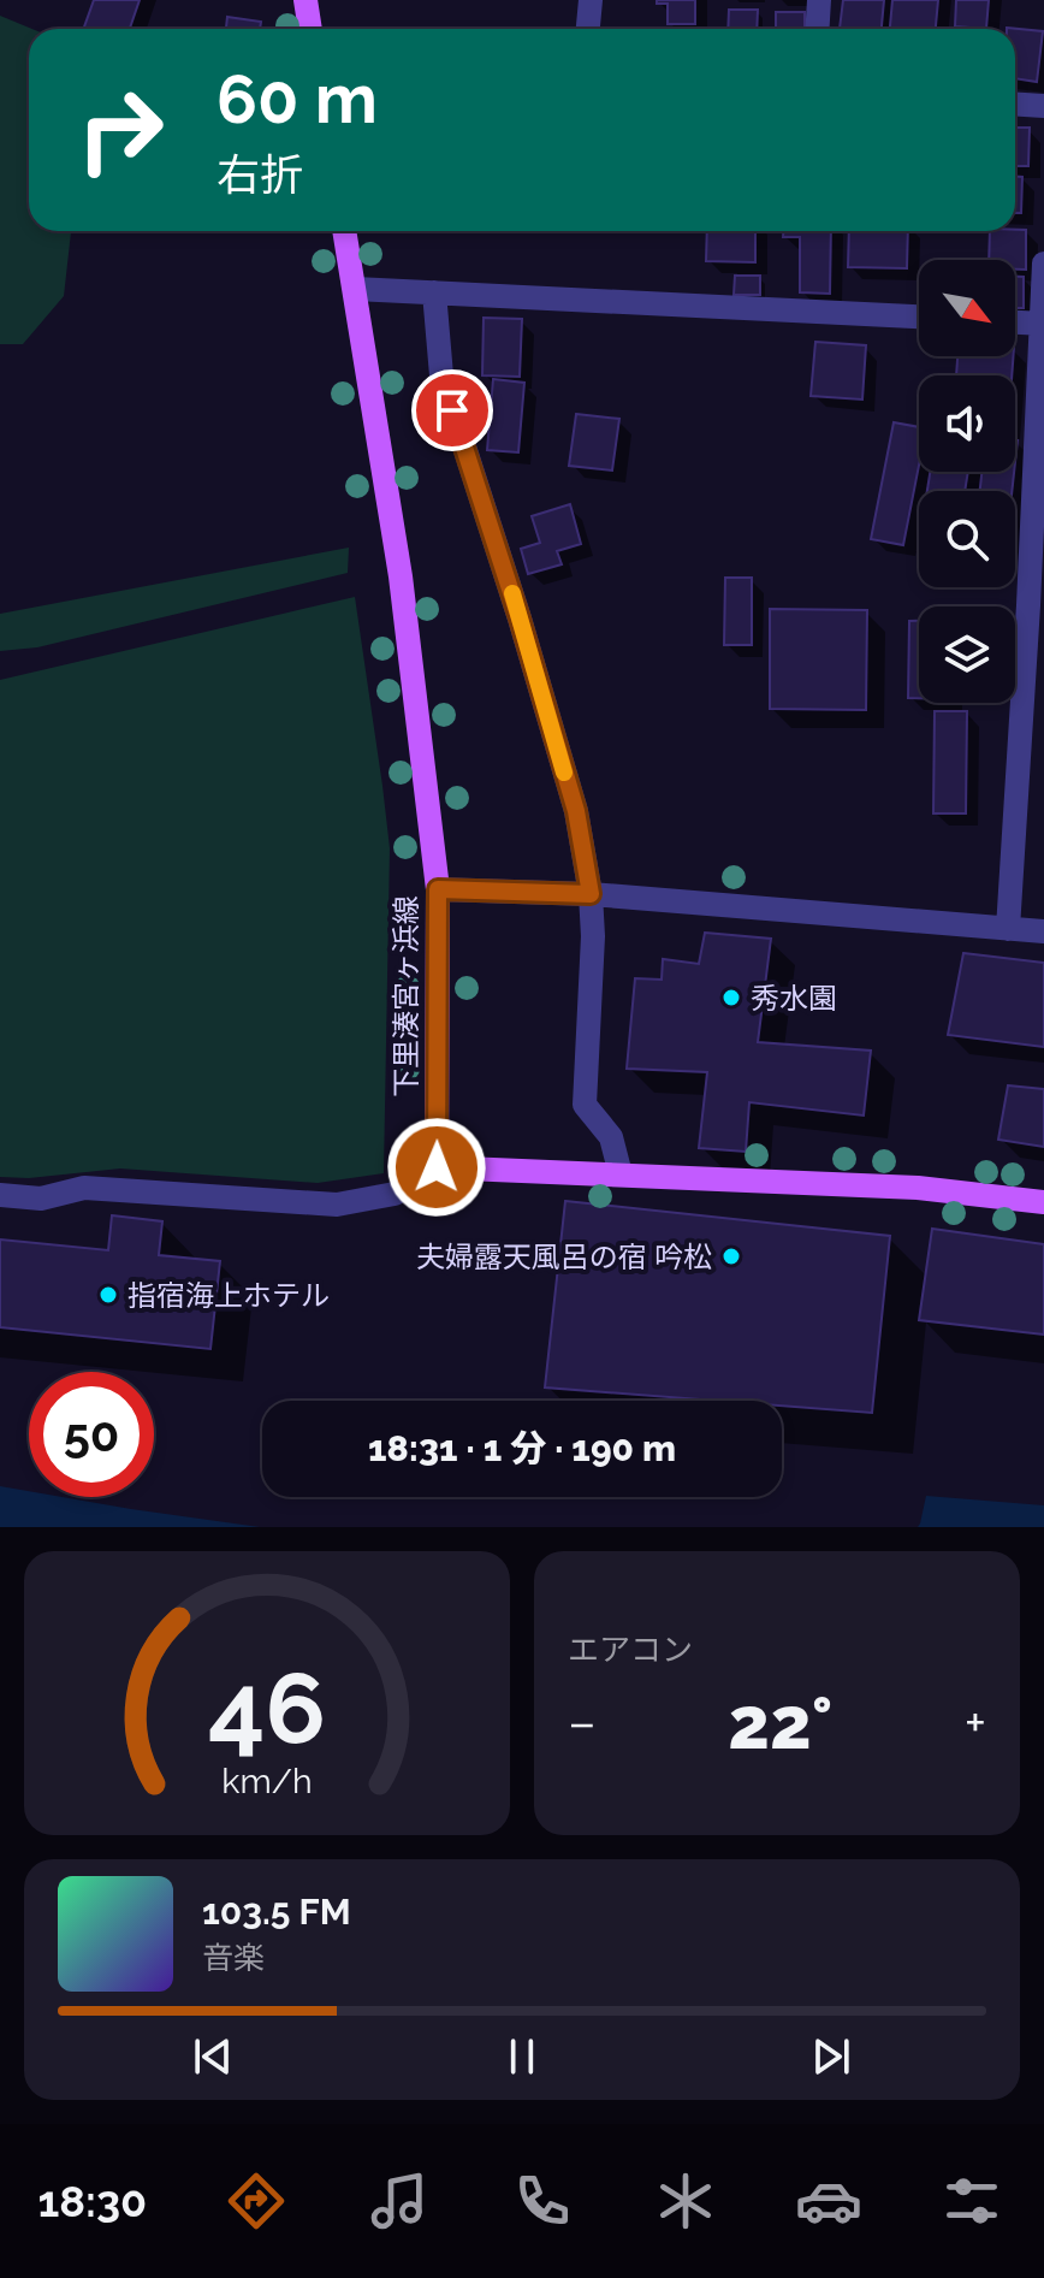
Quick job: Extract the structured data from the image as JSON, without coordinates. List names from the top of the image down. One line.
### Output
{"streets":{"main road":["下里湊宮ヶ浜線"]},"places":["秀水園","夫婦露天風呂の宿 吟松","指宿海上ホテル"],"north":"bottom right","page":{"turn":["60 m","右折"],"limit":"50","trip":"18:31 · 1 分 · 190 m","tile":"エアコン","heat":["−","22°","+"],"song":["103.5 FM","音楽"],"tabs":"18:30","gauge":["46","km/h"]}}
